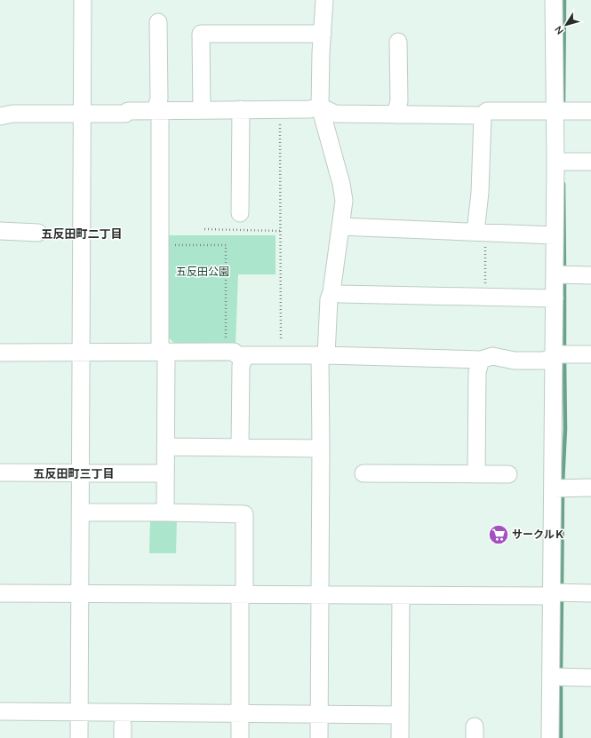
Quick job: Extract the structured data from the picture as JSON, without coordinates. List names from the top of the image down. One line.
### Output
{"districts":["五反田町二丁目","五反田町三丁目"],"parks":["五反田公園"],"places":{"supermarket":["サークルＫ"]},"north":"bottom left"}
